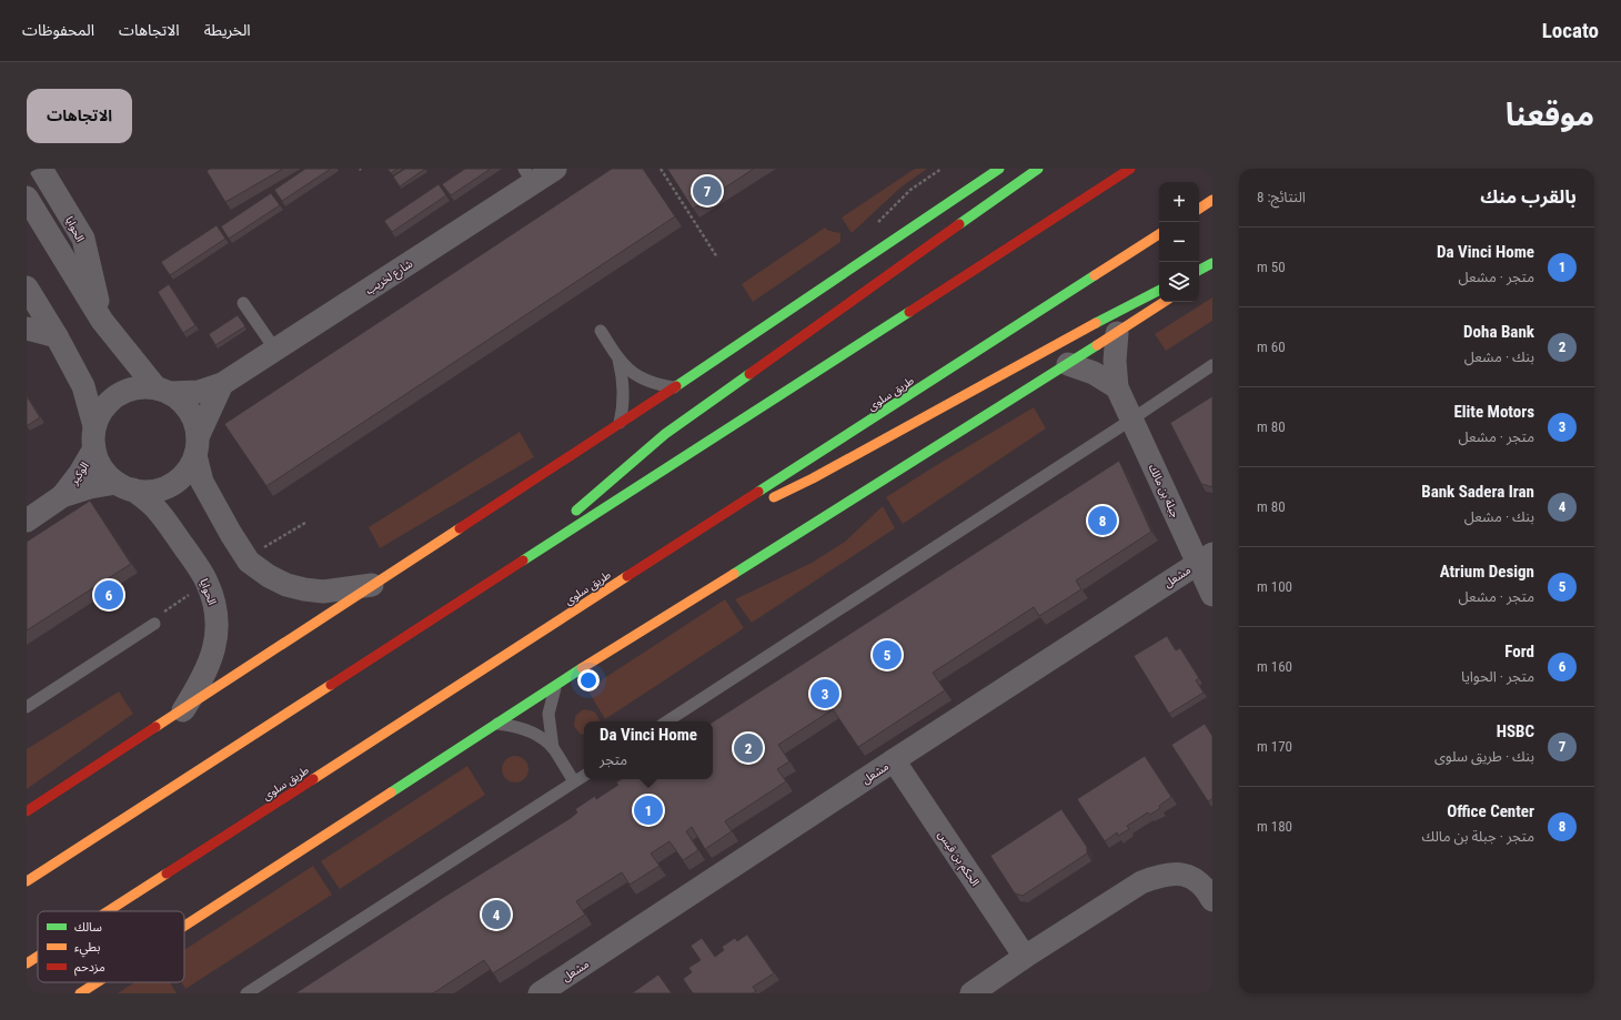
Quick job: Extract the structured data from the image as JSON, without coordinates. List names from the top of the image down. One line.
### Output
{"streets":{"main road":["طريق سلوى"],"street":["الحوايا","شارع لخريب","الوكير","جبلة بن مالك","مشعل","الحكم بن قيس"]},"crossings":[["الحوايا","شارع لخريب"],["الحوايا","الوكير"],["شارع لخريب","الوكير"],["جبلة بن مالك","مشعل"],["مشعل","الحكم بن قيس"]],"legend":["سالك","بطيء","مزدحم"],"page":{"header":"Locato","nav":["الخريطة","الاتجاهات","المحفوظات"],"title":"موقعنا","buttons":"الاتجاهات","heading":["بالقرب منك","النتائج: 8"],"pins":["7","8","6","5","3","2","1","4"],"map_buttons":["+","−"],"list":[{"mark":"1","name":"Da Vinci Home","note":"متجر · مشعل","value":"50 m"},{"mark":"2","name":"Doha Bank","note":"بنك · مشعل","value":"60 m"},{"mark":"3","name":"Elite Motors","note":"متجر · مشعل","value":"80 m"},{"mark":"4","name":"Bank Sadera Iran","note":"بنك · مشعل","value":"80 m"},{"mark":"5","name":"Atrium Design","note":"متجر · مشعل","value":"100 m"},{"mark":"6","name":"Ford","note":"متجر · الحوايا","value":"160 m"},{"mark":"7","name":"HSBC","note":"بنك · طريق سلوى","value":"170 m"},{"mark":"8","name":"Office Center","note":"متجر · جبلة بن مالك","value":"180 m"}],"popup":["Da Vinci Home","متجر"]}}
